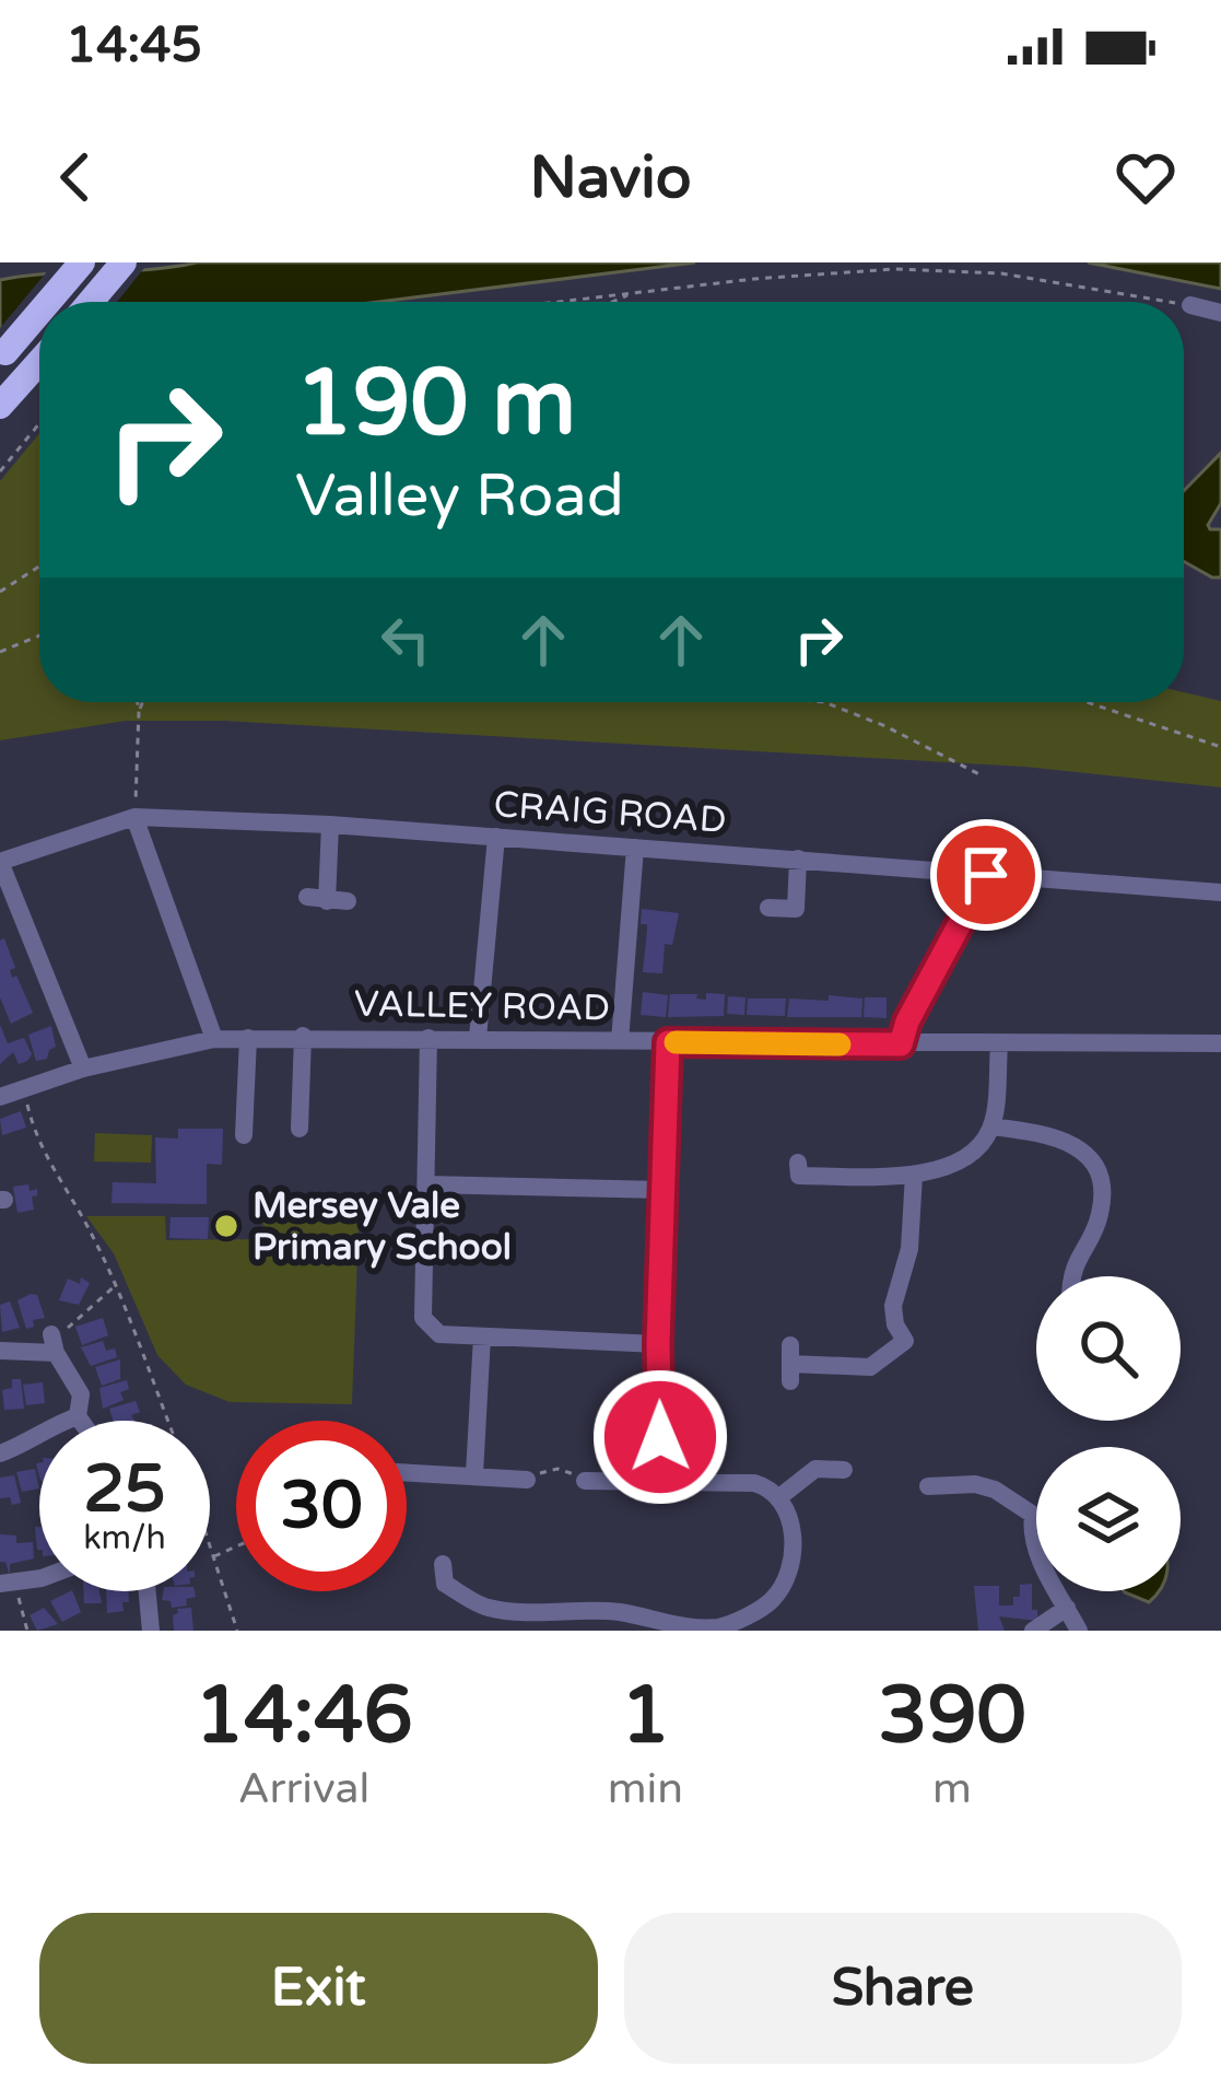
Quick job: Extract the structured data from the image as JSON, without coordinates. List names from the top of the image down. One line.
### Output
{"streets":{"street":["CRAIG ROAD","VALLEY ROAD"]},"places":["Mersey Vale Primary School"],"page":{"status":"14:45","header":"Navio","turn":["190 m","Valley Road"],"speed":"25 km/h","limit":"30","eta":["14:46","Arrival","1","min","390","m"],"buttons":["Exit","Share"]}}
